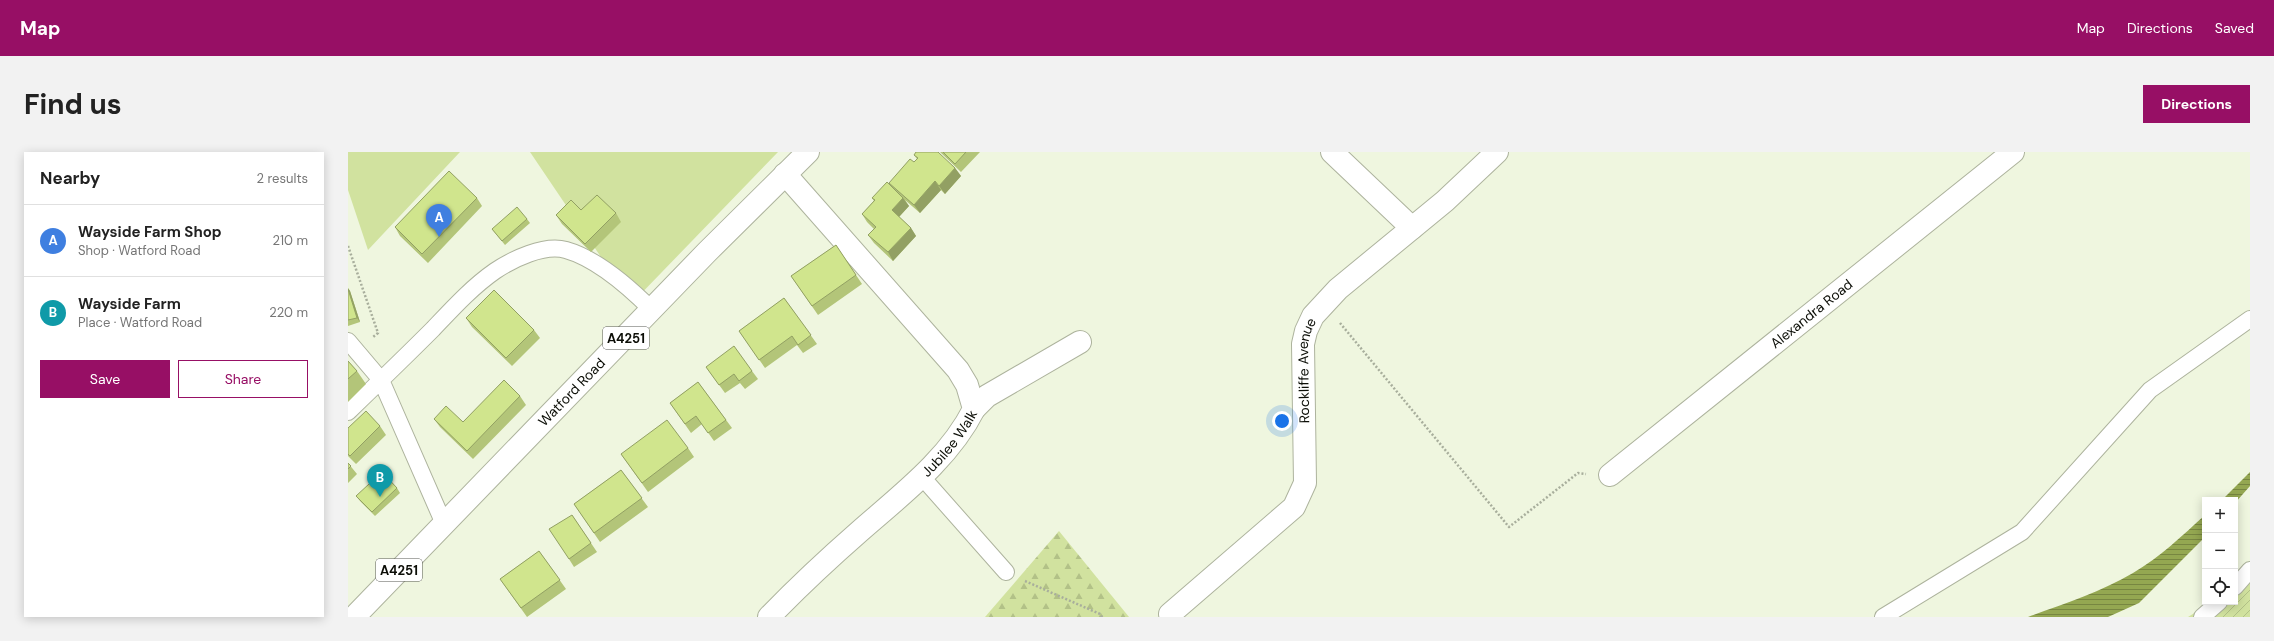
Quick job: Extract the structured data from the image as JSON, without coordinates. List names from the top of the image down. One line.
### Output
{"streets":{"street":["Alexandra Road","A4251","Rockliffe Avenue","Watford Road","Jubilee Walk"]},"crossings":[["Watford Road","Jubilee Walk"]],"page":{"header":"Map","nav":["Map","Directions","Saved"],"buttons":["Directions",["Save","Share"]],"title":"Find us","heading":["Nearby","2 results"],"list":[{"mark":"A","name":"Wayside Farm Shop","note":"Shop · Watford Road","value":"210 m"},{"mark":"B","name":"Wayside Farm","note":"Place · Watford Road","value":"220 m"}],"pins":["A","B"],"map_buttons":["+","−"]}}
